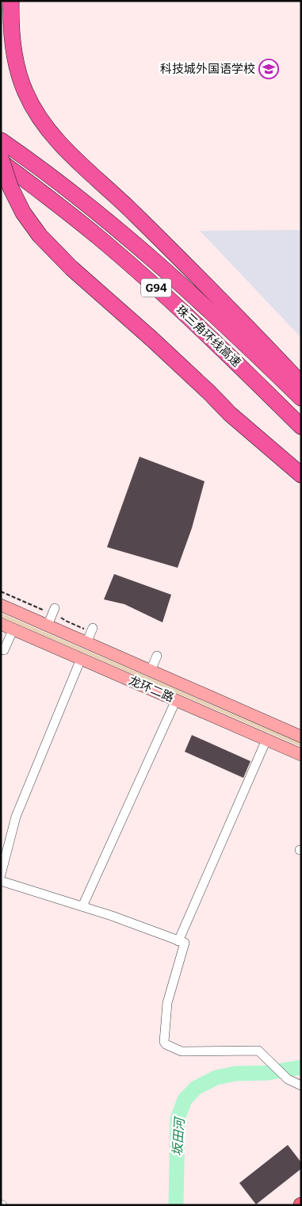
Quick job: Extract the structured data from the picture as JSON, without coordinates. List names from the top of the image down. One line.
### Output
{"streets":{"highway":["G94","珠三角环线高速"],"main road":["龙环二路"]},"water":["坂田河"],"places":{"school or university":["科技城外国语学校"]}}
